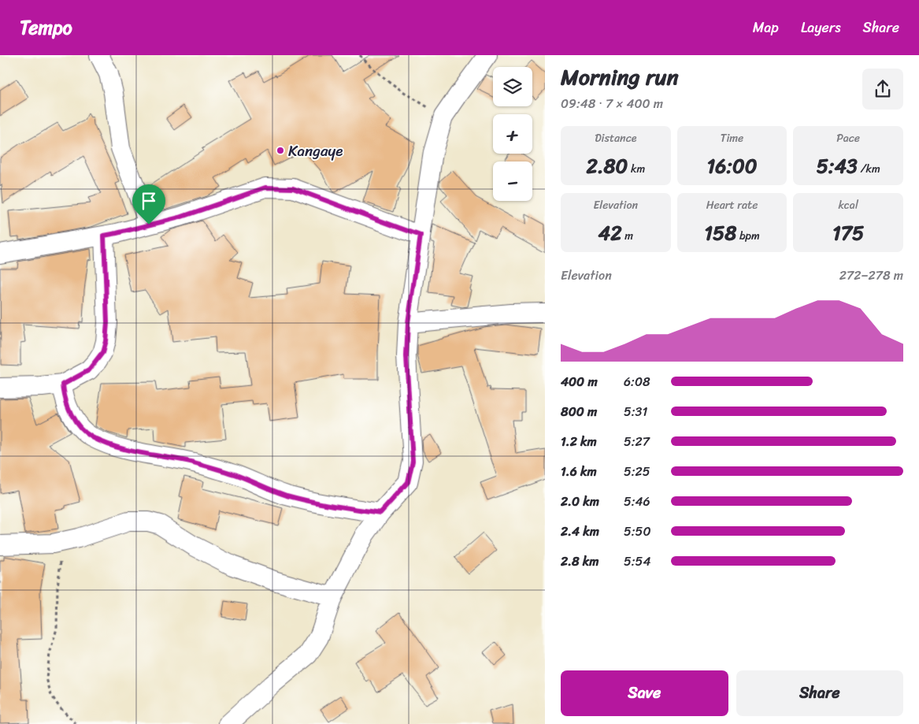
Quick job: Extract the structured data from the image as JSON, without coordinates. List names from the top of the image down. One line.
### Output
{"places":["Kangaye"],"page":{"header":"Tempo","nav":["Map","Layers","Share"],"heading":["Morning run","09:48 · 7 × 400 m"],"map_buttons":["+","−"],"stats":[["Distance","2.80 km"],["Time","16:00"],["Pace","5:43 /km"],["Elevation","42 m"],["Heart rate","158 bpm"],["kcal","175"]],"chart":["Elevation","272–278 m"],"list":[{"name":"400 m","note":"6:08"},{"name":"800 m","note":"5:31"},{"name":"1.2 km","note":"5:27"},{"name":"1.6 km","note":"5:25"},{"name":"2.0 km","note":"5:46"},{"name":"2.4 km","note":"5:50"},{"name":"2.8 km","note":"5:54"}],"buttons":["Save","Share"]}}
